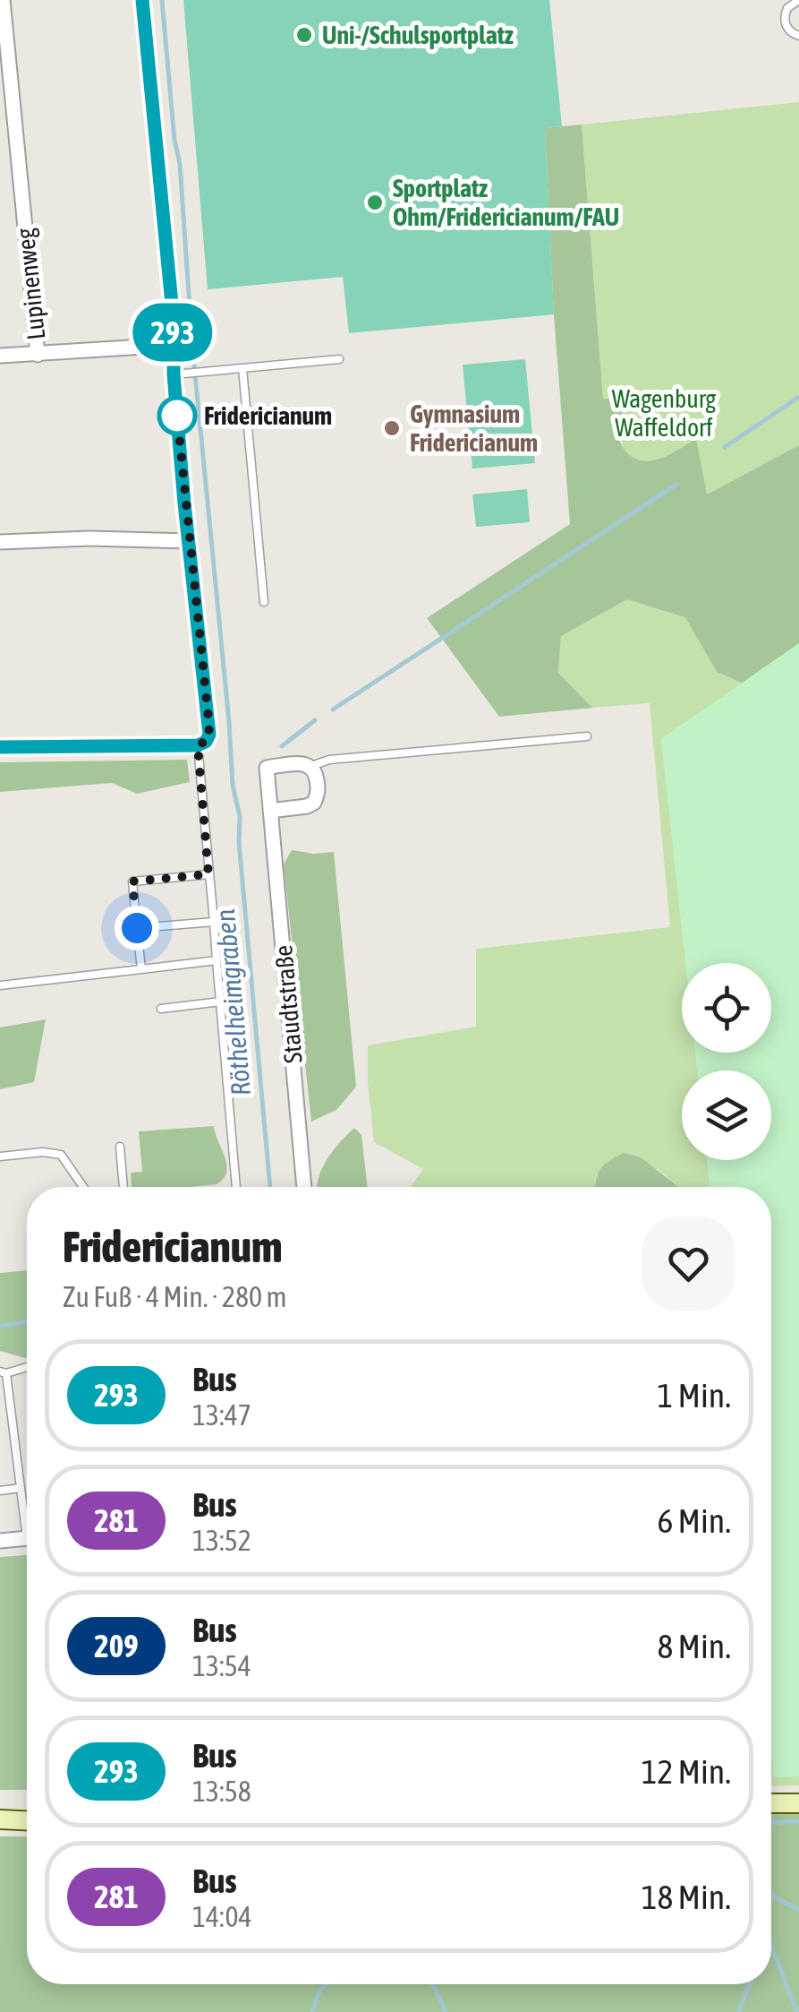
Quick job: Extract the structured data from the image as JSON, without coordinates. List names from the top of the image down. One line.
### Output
{"streets":{"street":["Lupinenweg","Staudtstraße"]},"water":["Röthelheimgraben"],"parks":["Wagenburg Waffeldorf"],"places":["Uni-/Schulsportplatz","Sportplatz Ohm/Fridericianum/FAU","Fridericianum","Gymnasium Fridericianum"],"lines":["bus line 293"],"page":{"on_map":"293","heading":["Fridericianum","Zu Fuß · 4 Min. · 280 m"],"list":[{"mark":"293","name":"Bus","note":"13:47","value":"1 Min."},{"mark":"281","name":"Bus","note":"13:52","value":"6 Min."},{"mark":"209","name":"Bus","note":"13:54","value":"8 Min."},{"mark":"293","name":"Bus","note":"13:58","value":"12 Min."},{"mark":"281","name":"Bus","note":"14:04","value":"18 Min."}]}}
